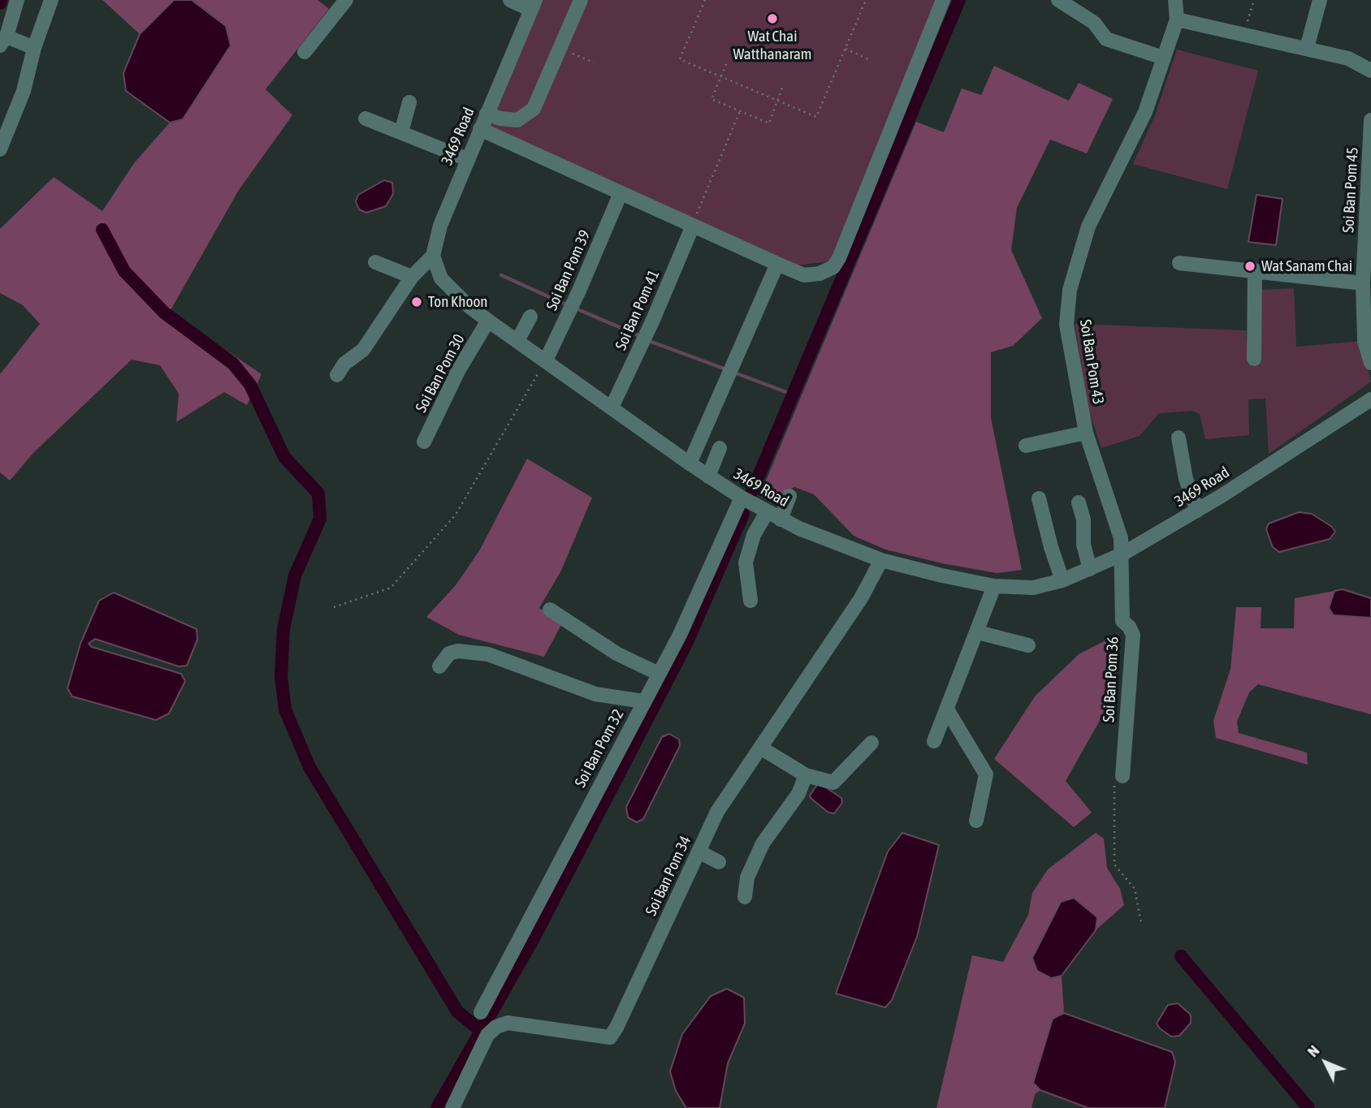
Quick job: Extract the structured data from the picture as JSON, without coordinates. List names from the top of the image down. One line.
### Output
{"streets":{"street":["3469 Road","Soi Ban Pom 45","Soi Ban Pom 39","Soi Ban Pom 41","Soi Ban Pom 43","Soi Ban Pom 30","Soi Ban Pom 36","Soi Ban Pom 32","Soi Ban Pom 34"]},"crossings":[["3469 Road","Soi Ban Pom 39"],["3469 Road","Soi Ban Pom 41"],["3469 Road","Soi Ban Pom 43"],["3469 Road","Soi Ban Pom 30"],["3469 Road","Soi Ban Pom 36"],["3469 Road","Soi Ban Pom 32"],["3469 Road","Soi Ban Pom 34"],["Soi Ban Pom 43","Soi Ban Pom 36"]],"places":["Wat Chai Watthanaram","Wat Sanam Chai","Ton Khoon"],"north":"top left"}
